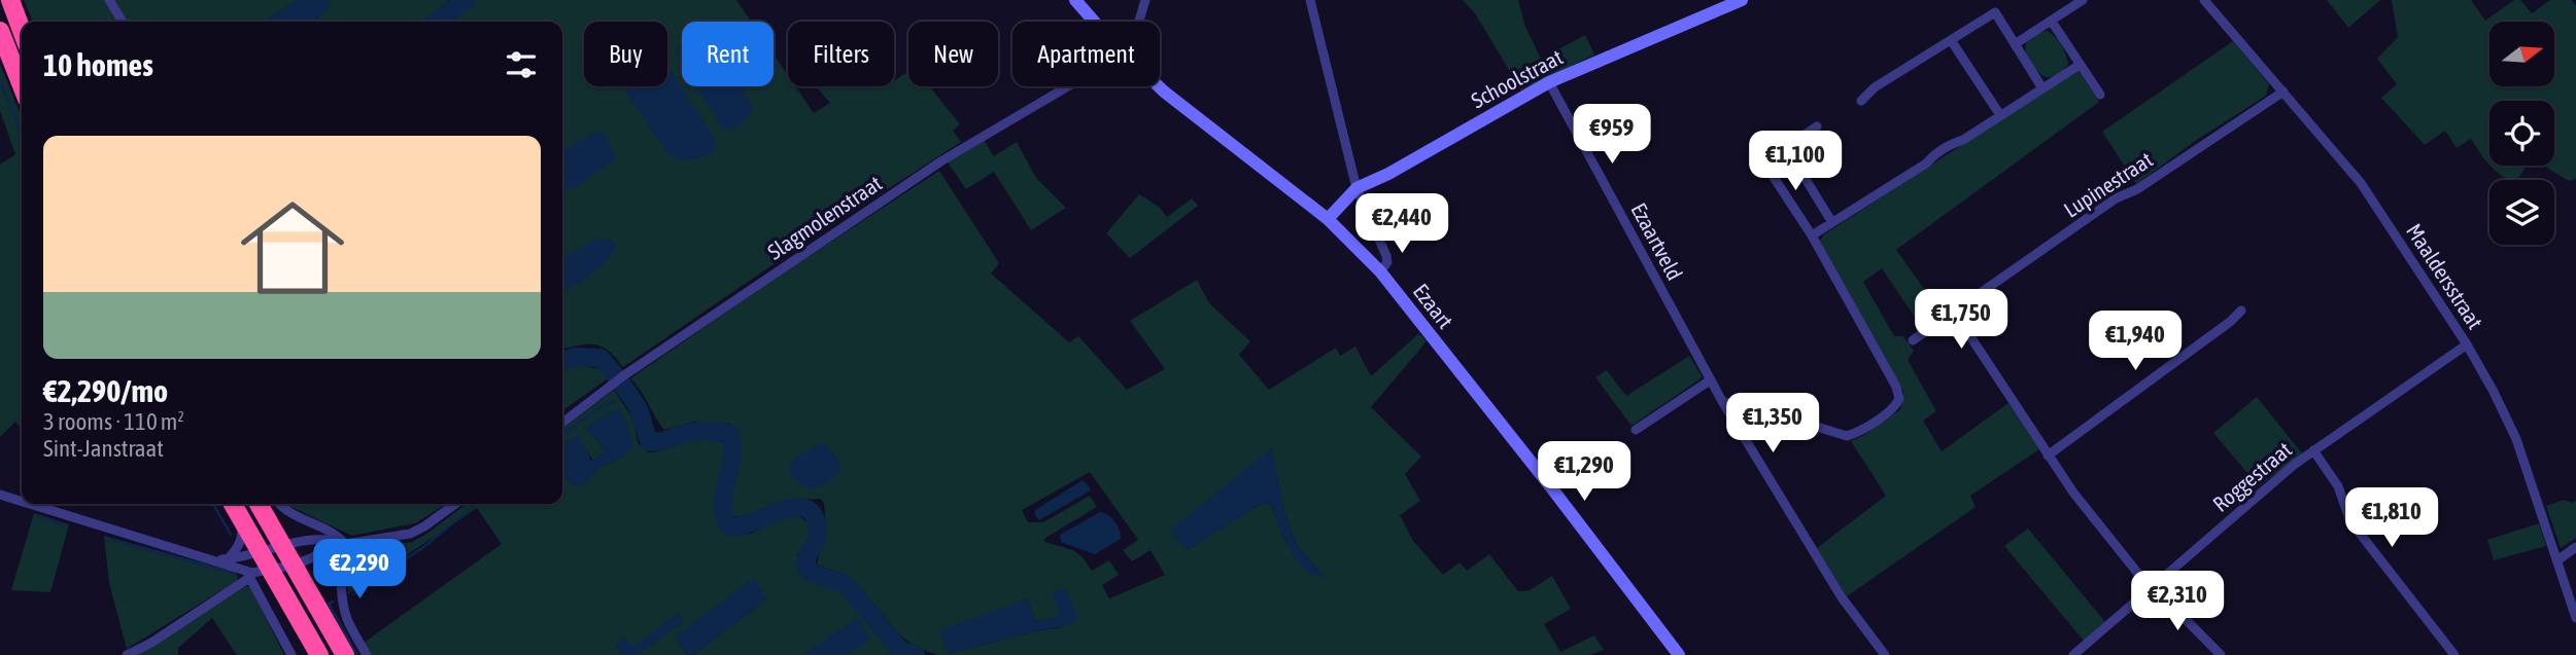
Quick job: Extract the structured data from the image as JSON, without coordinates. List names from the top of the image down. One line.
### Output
{"streets":{"main road":["Schoolstraat","Ezaart"],"street":["Lupinestraat","Slagmolenstraat","Ezaartveld","Maaldersstraat","Roggestraat"]},"crossings":[["Schoolstraat","Ezaartveld"],["Schoolstraat","Ezaart"],["Lupinestraat","Maaldersstraat"],["Maaldersstraat","Roggestraat"]],"north":"right","page":{"chip":["Buy","Rent","Filters","New","Apartment"],"heading":"10 homes","price":["€959","€1,100","€2,440","€1,750","€1,940","€1,350","€1,290","€1,810","€2,290","€2,310"],"list":[{"name":"€2,290/mo","note":"3 rooms · 110 m² · Sint-Janstraat"}]}}
